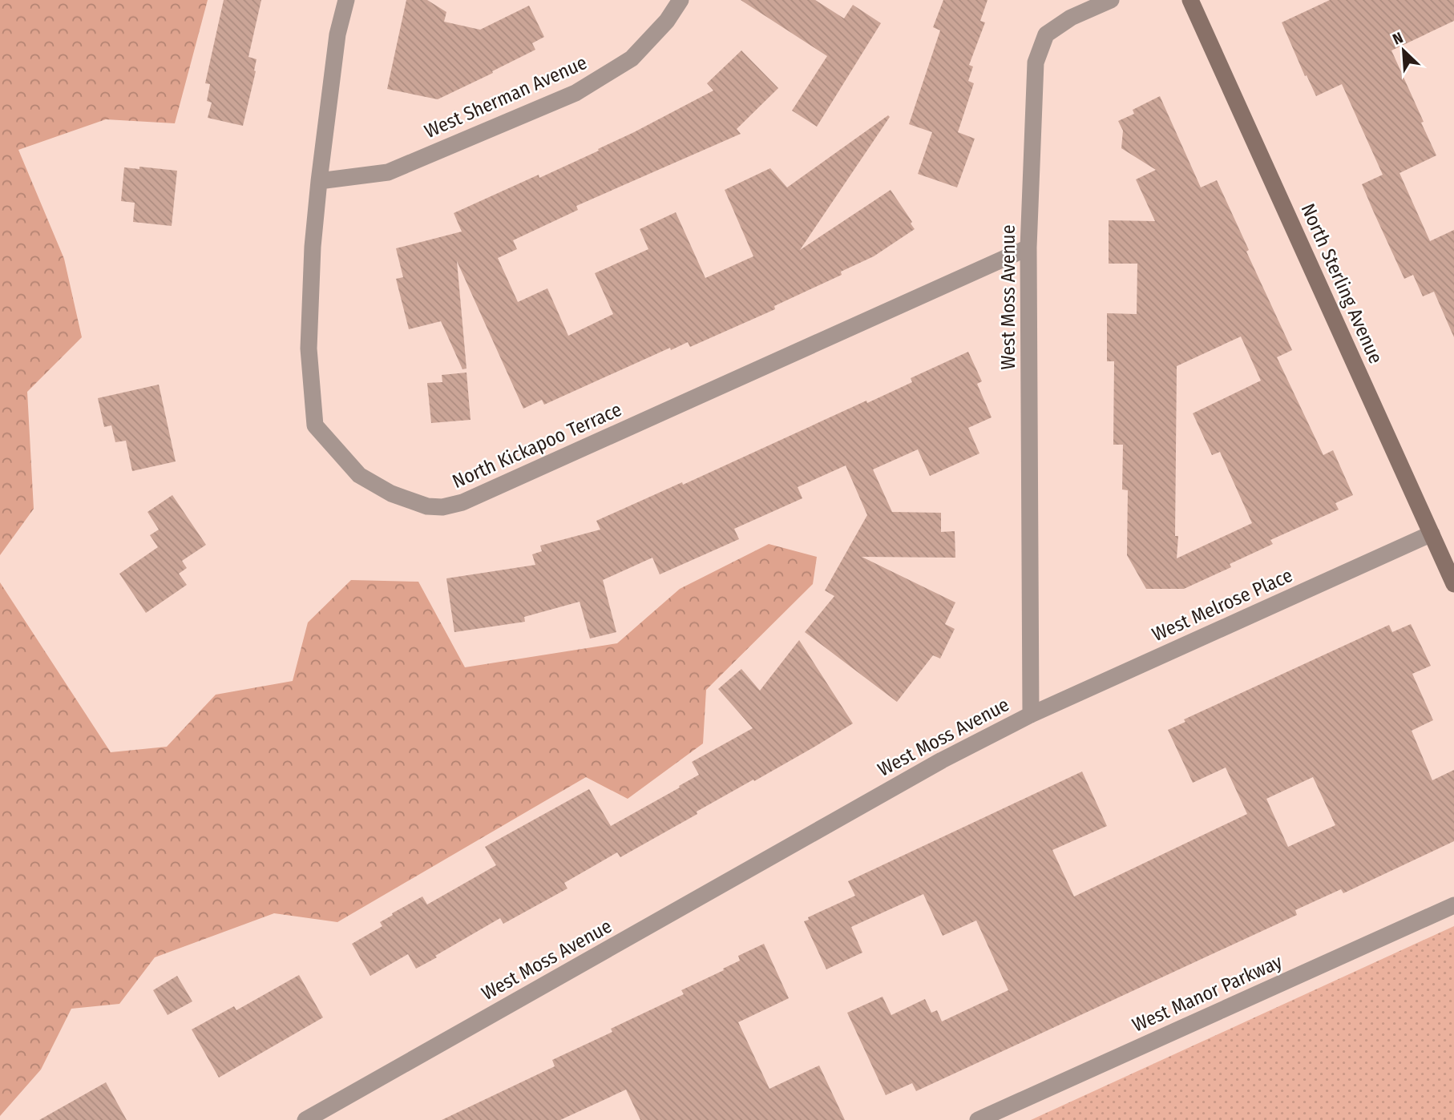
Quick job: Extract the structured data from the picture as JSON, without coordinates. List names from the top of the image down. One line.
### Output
{"streets":{"street":["West Sherman Avenue","North Sterling Avenue","West Moss Avenue","North Kickapoo Terrace","West Melrose Place","West Manor Parkway"]},"crossings":[["West Sherman Avenue","North Kickapoo Terrace"],["North Sterling Avenue","West Melrose Place"],["West Moss Avenue","North Kickapoo Terrace"],["West Moss Avenue","West Melrose Place"]],"north":"top left"}
